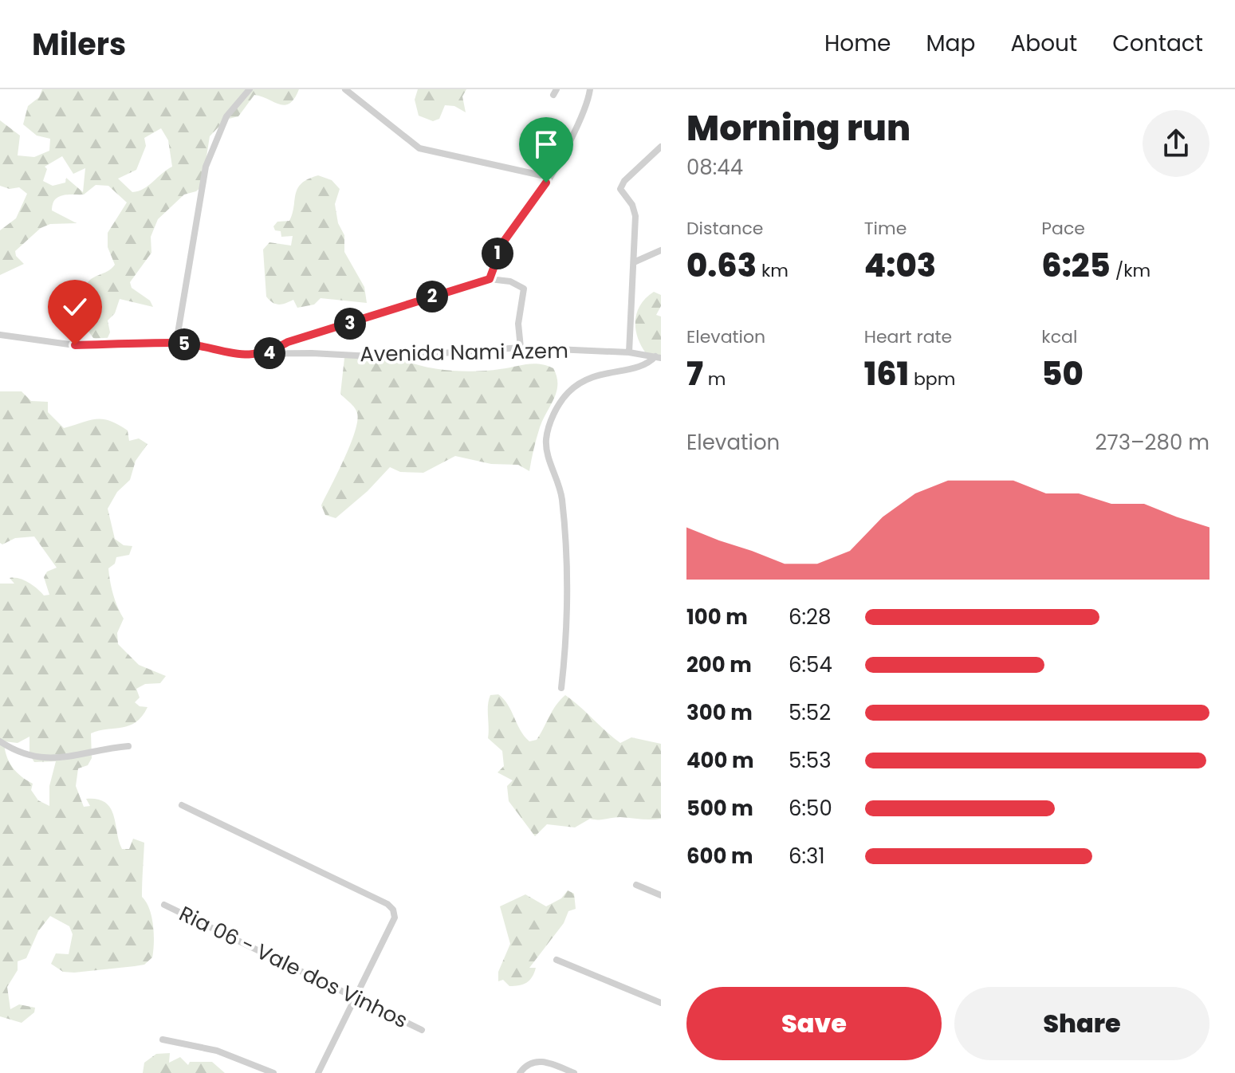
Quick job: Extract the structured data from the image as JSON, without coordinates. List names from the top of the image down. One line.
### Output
{"streets":{"street":["Avenida Nami Azem","Ria 06 - Vale dos Vinhos"]},"page":{"header":"Milers","nav":["Home","Map","About","Contact"],"heading":["Morning run","08:44"],"stats":[["Distance","0.63 km"],["Time","4:03"],["Pace","6:25 /km"],["Elevation","7 m"],["Heart rate","161 bpm"],["kcal","50"]],"pins":["1","2","3","5","4"],"chart":["Elevation","273–280 m"],"list":[{"name":"100 m","note":"6:28"},{"name":"200 m","note":"6:54"},{"name":"300 m","note":"5:52"},{"name":"400 m","note":"5:53"},{"name":"500 m","note":"6:50"},{"name":"600 m","note":"6:31"}],"buttons":["Save","Share"]}}
